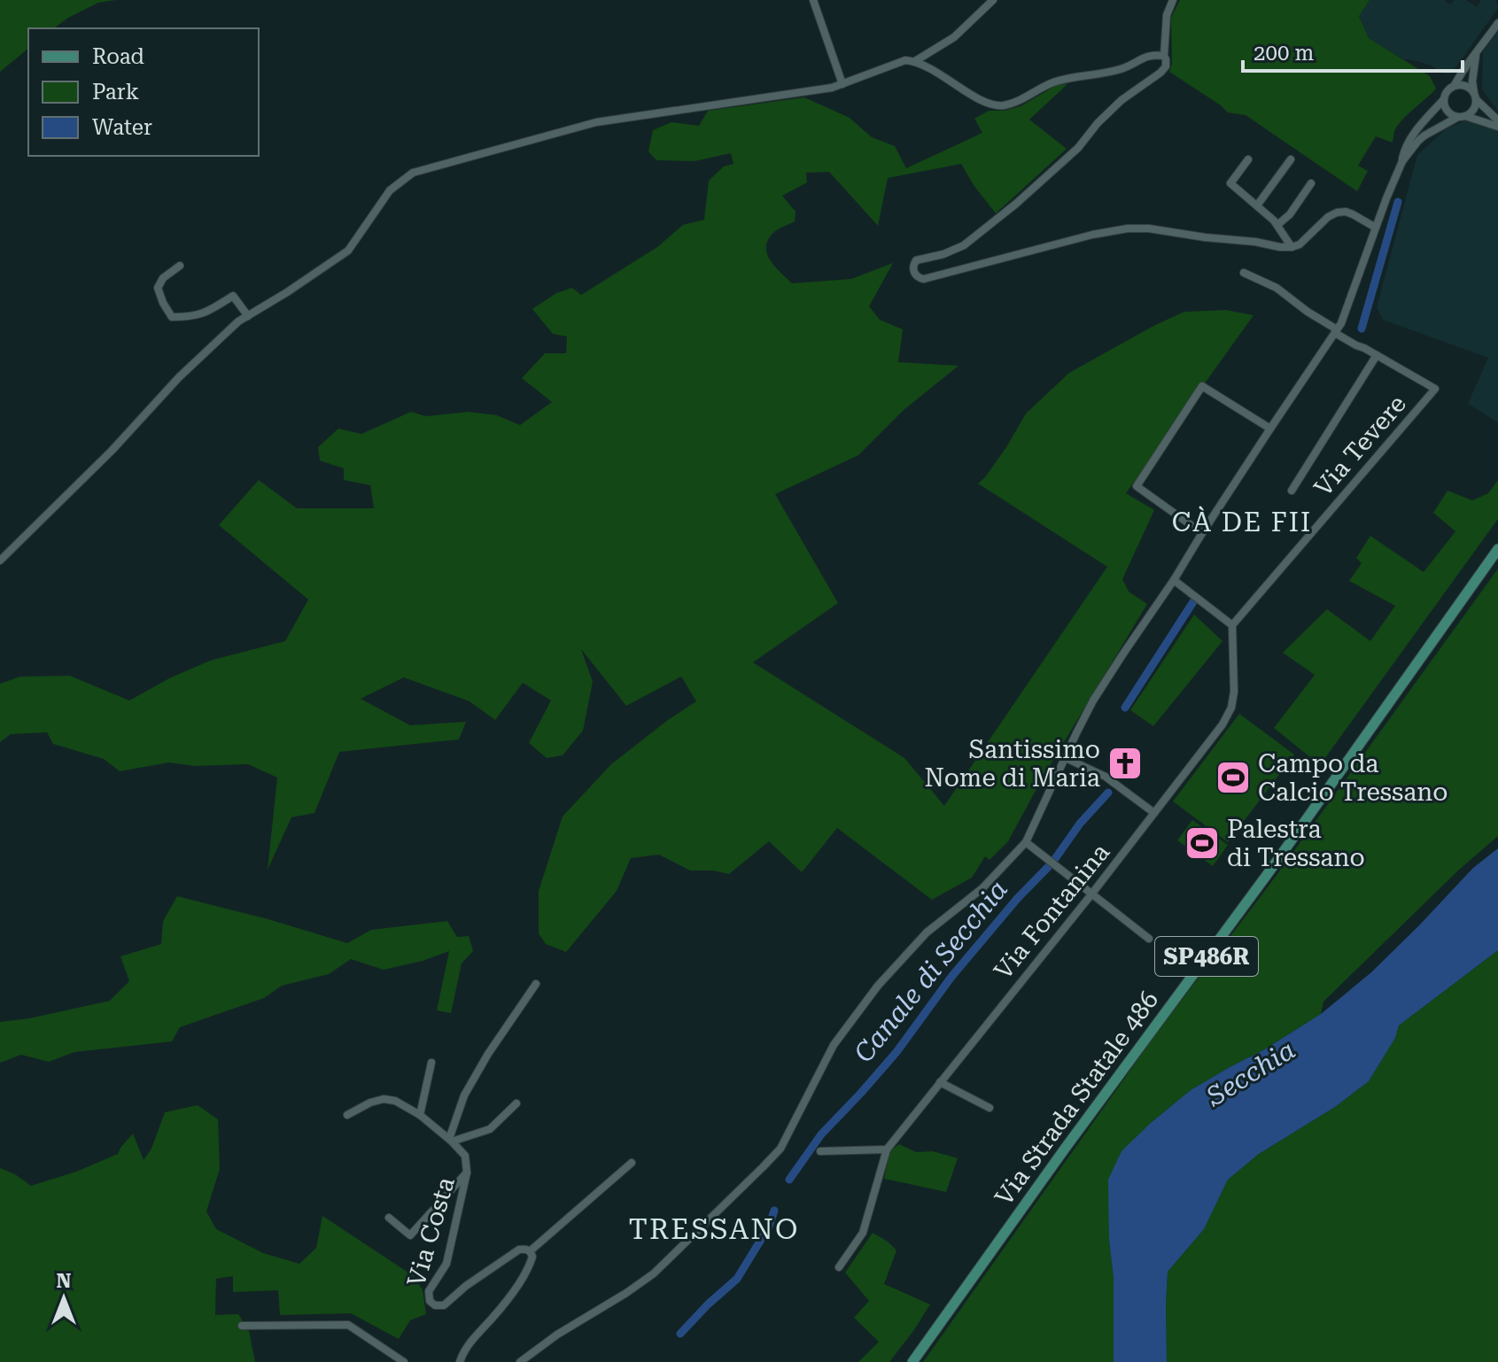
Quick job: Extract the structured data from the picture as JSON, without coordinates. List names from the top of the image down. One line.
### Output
{"streets":{"main road":["SP486R","Via Strada Statale 486"],"street":["Via Tevere","Via Fontanina","Via Costa"]},"crossings":[["Via Tevere","Via Fontanina"]],"districts":["CÀ DE FII","TRESSANO"],"water":["Canale di Secchia","Secchia"],"places":{"church":["Santissimo Nome di Maria"],"sports":["Campo da Calcio Tressano","Palestra di Tressano"]},"legend":["Road","Park","Water"],"scale_bar":"200 m","north":"top"}
